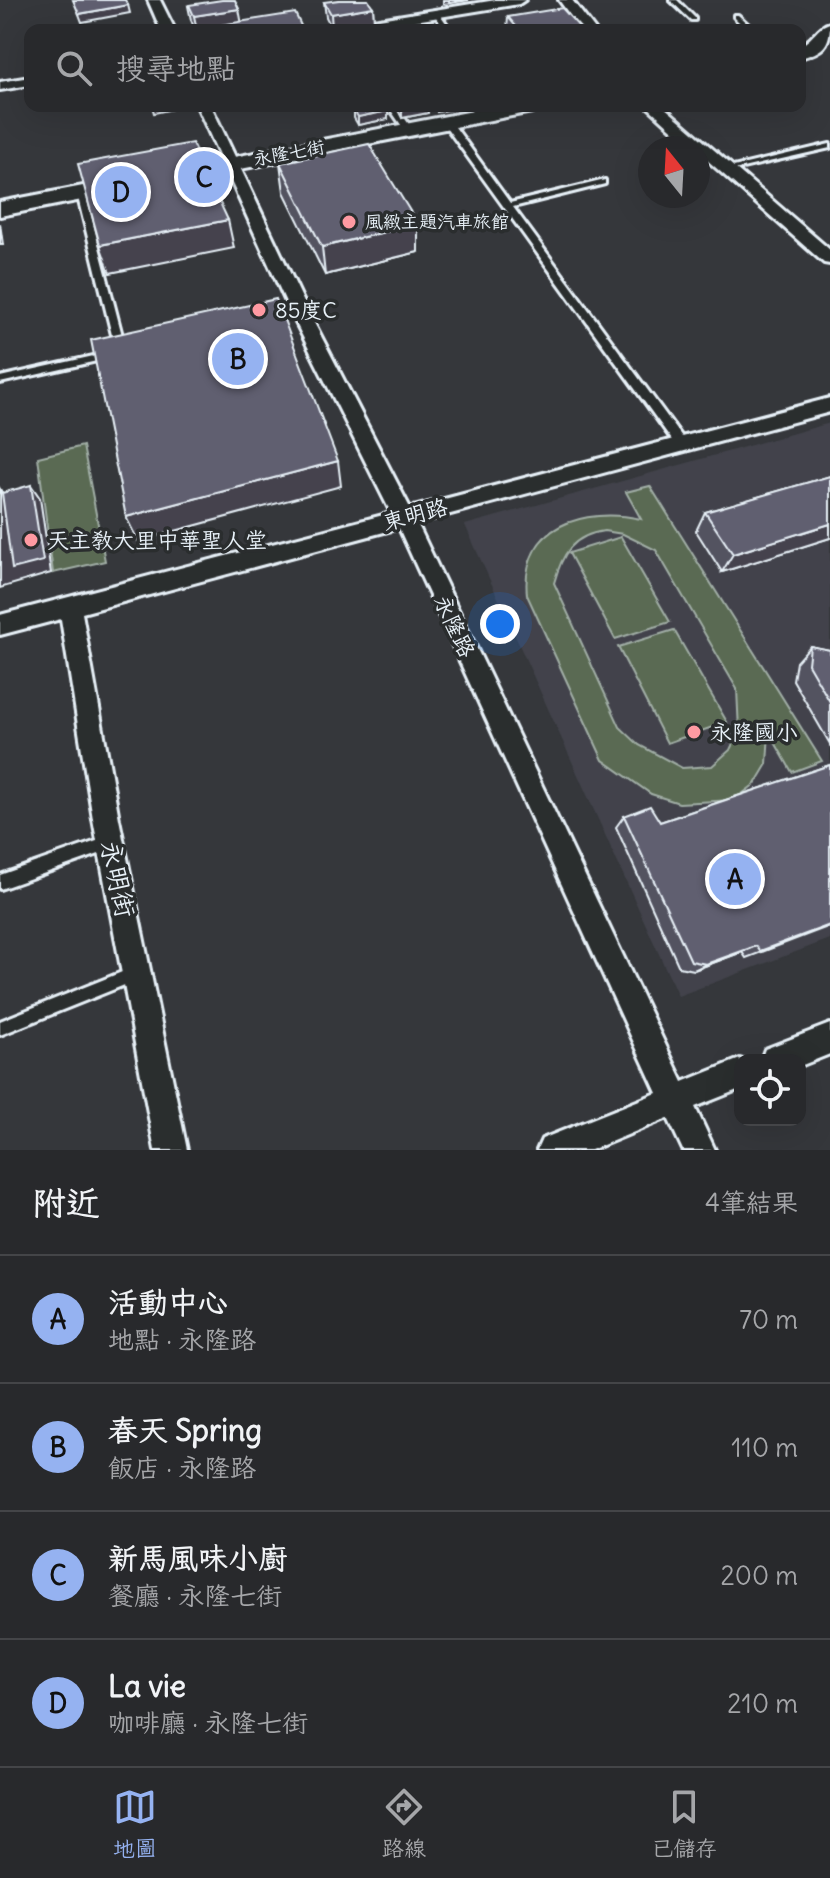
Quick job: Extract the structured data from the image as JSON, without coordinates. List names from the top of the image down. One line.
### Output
{"streets":{"street":["永隆七街","東明路","永隆路","永明街"]},"crossings":[["永隆七街","永隆路"],["東明路","永隆路"],["東明路","永明街"]],"places":["風緻主題汽車旅館","85度C","天主教大里中華聖人堂","永隆國小"],"north":"top","page":{"search":"搜尋地點","pins":["C","D","B","A"],"heading":["附近","4筆結果"],"list":[{"mark":"A","name":"活動中心","note":"地點 · 永隆路","value":"70 m"},{"mark":"B","name":"春天 Spring","note":"飯店 · 永隆路","value":"110 m"},{"mark":"C","name":"新馬風味小廚","note":"餐廳 · 永隆七街","value":"200 m"},{"mark":"D","name":"La vie","note":"咖啡廳 · 永隆七街","value":"210 m"}],"nav":["地圖","路線","已儲存"]}}
